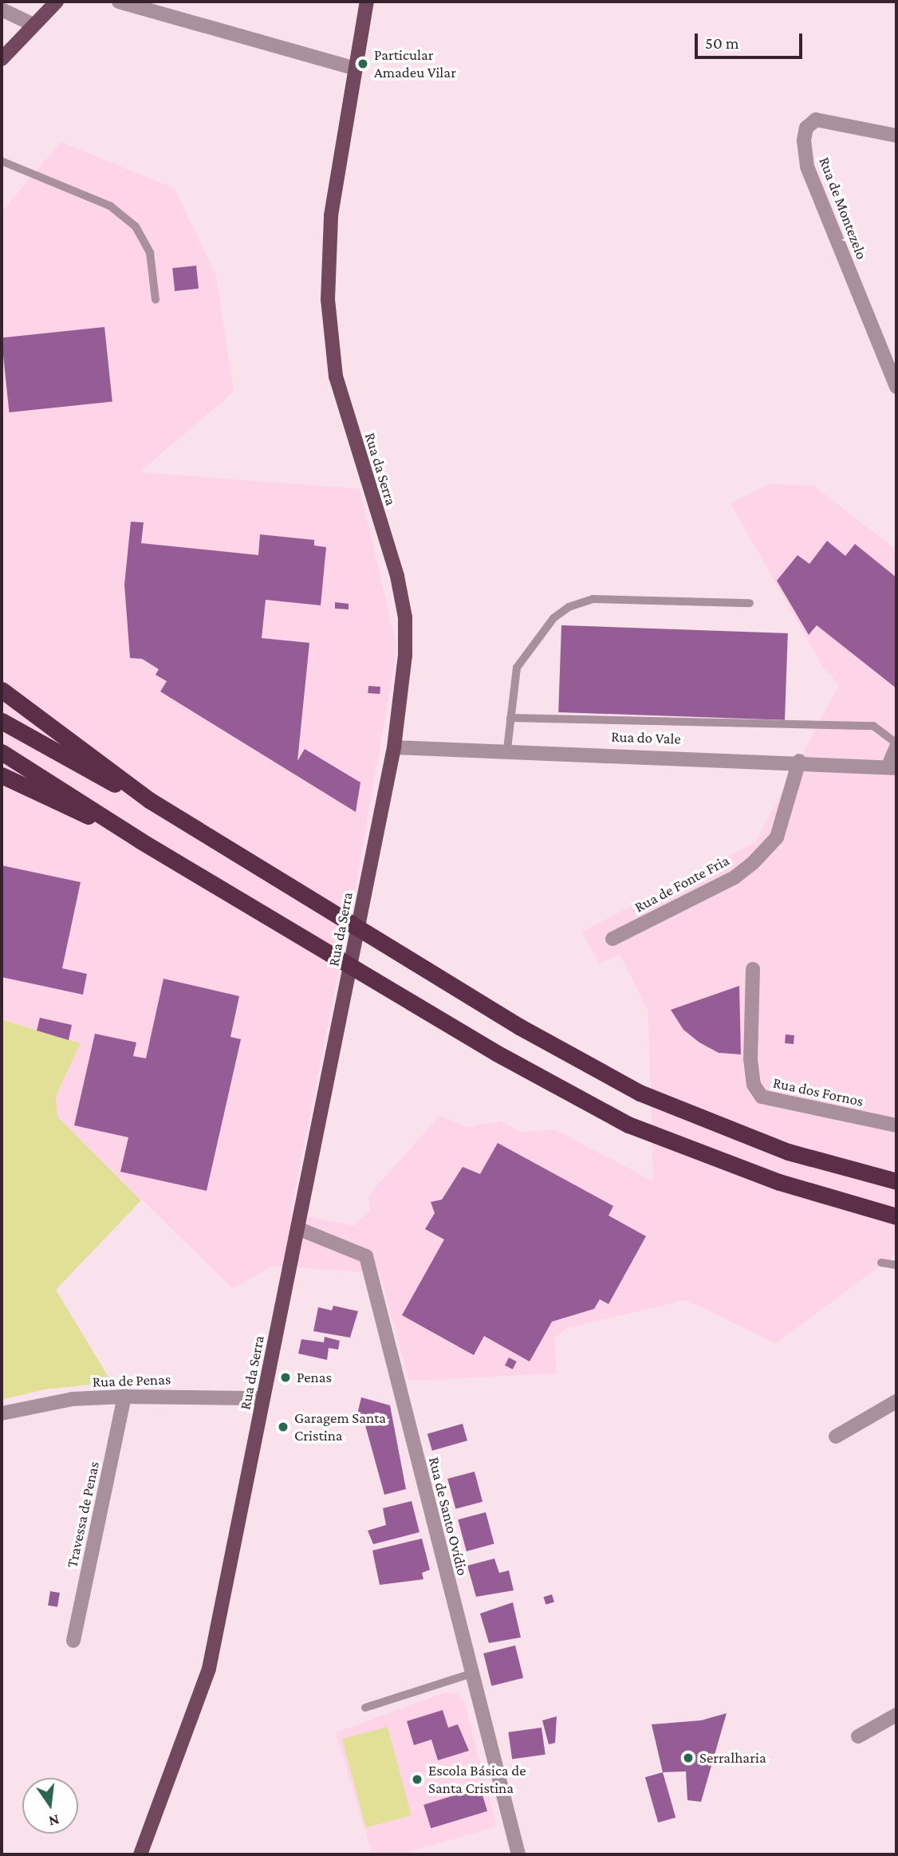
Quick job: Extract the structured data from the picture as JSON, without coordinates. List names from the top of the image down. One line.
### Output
{"streets":{"main road":["Rua da Serra"],"street":["Rua de Montezelo","Rua do Vale","Rua de Fonte Fria","Rua dos Fornos","Rua de Penas","Travessa de Penas","Rua de Santo Ovídio"]},"crossings":[["Rua da Serra","Rua do Vale"],["Rua da Serra","Rua de Penas"],["Rua da Serra","Rua de Santo Ovídio"],["Rua do Vale","Rua de Fonte Fria"],["Rua de Penas","Travessa de Penas"]],"places":["Particular Amadeu Vilar","Penas","Garagem Santa Cristina","Serralharia","Escola Básica de Santa Cristina"],"scale_bar":"50 m","north":"bottom"}
